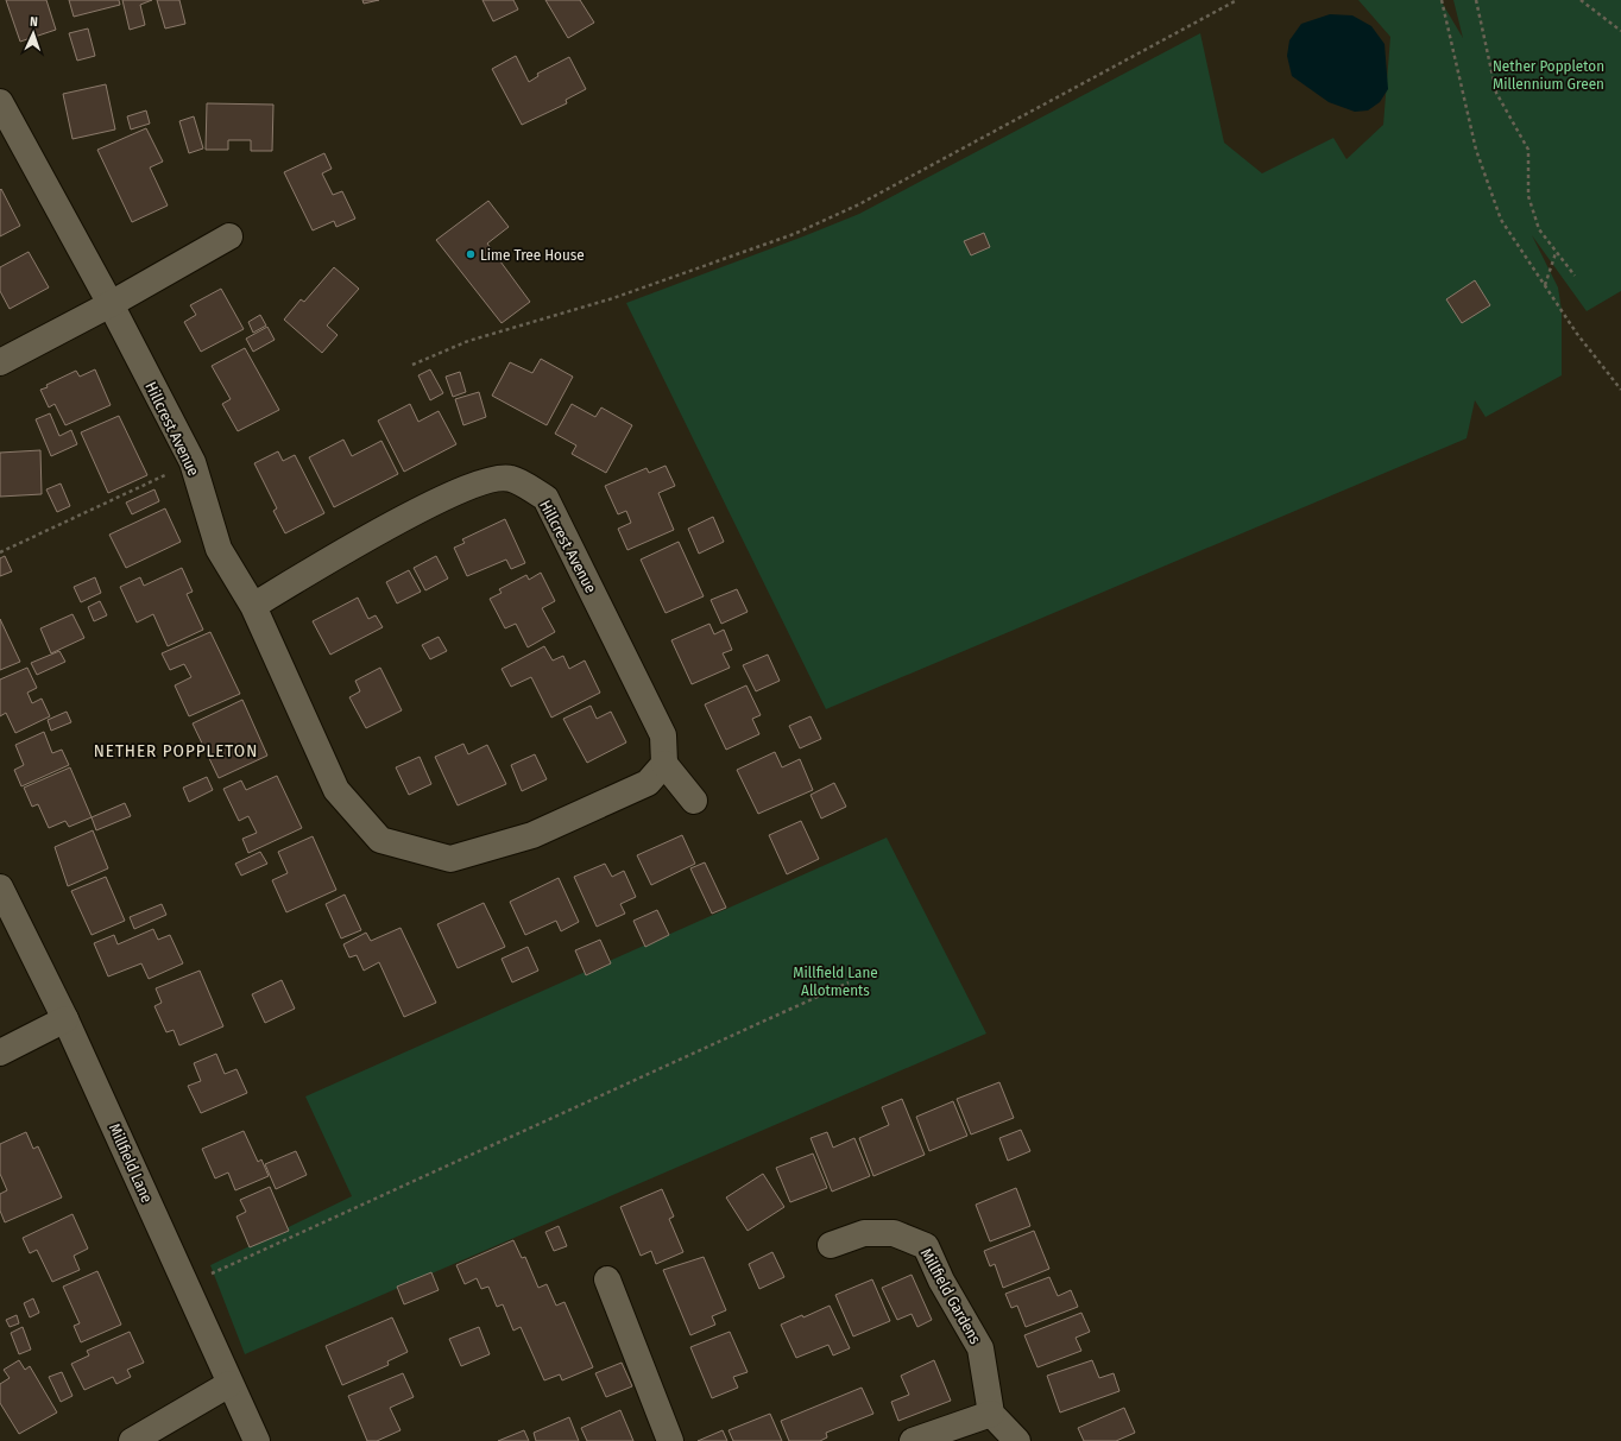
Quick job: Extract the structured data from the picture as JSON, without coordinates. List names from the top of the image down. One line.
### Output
{"streets":{"street":["Hillcrest Avenue","Millfield Lane","Millfield Gardens"]},"districts":["NETHER POPPLETON"],"parks":["Nether Poppleton Millennium Green","Millfield Lane Allotments"],"places":["Lime Tree House"],"north":"top"}
